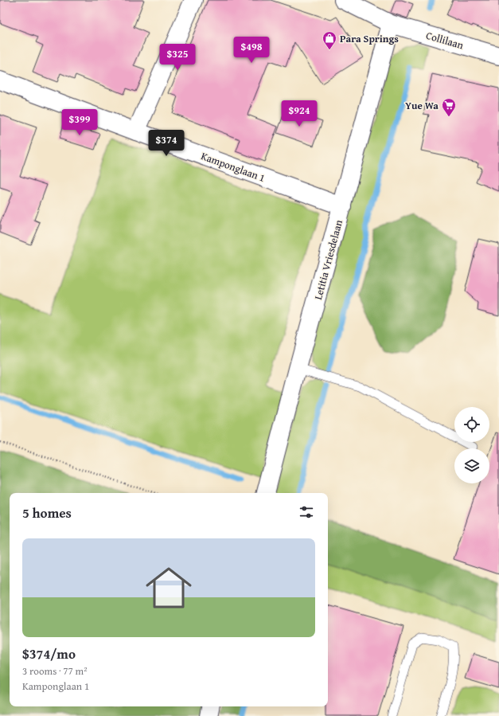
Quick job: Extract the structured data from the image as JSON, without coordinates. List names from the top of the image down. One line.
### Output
{"streets":{"street":["Collilaan","Kamponglaan 1","Letitia Vriesdelaan"]},"crossings":[["Collilaan","Letitia Vriesdelaan"],["Kamponglaan 1","Letitia Vriesdelaan"]],"places":{"shop":["Para Springs"],"supermarket":["Yue Wa"]},"page":{"price":["$498","$325","$924","$399","$374"],"heading":"5 homes","list":[{"name":"$374/mo","note":"3 rooms · 77 m² · Kamponglaan 1"}]}}
